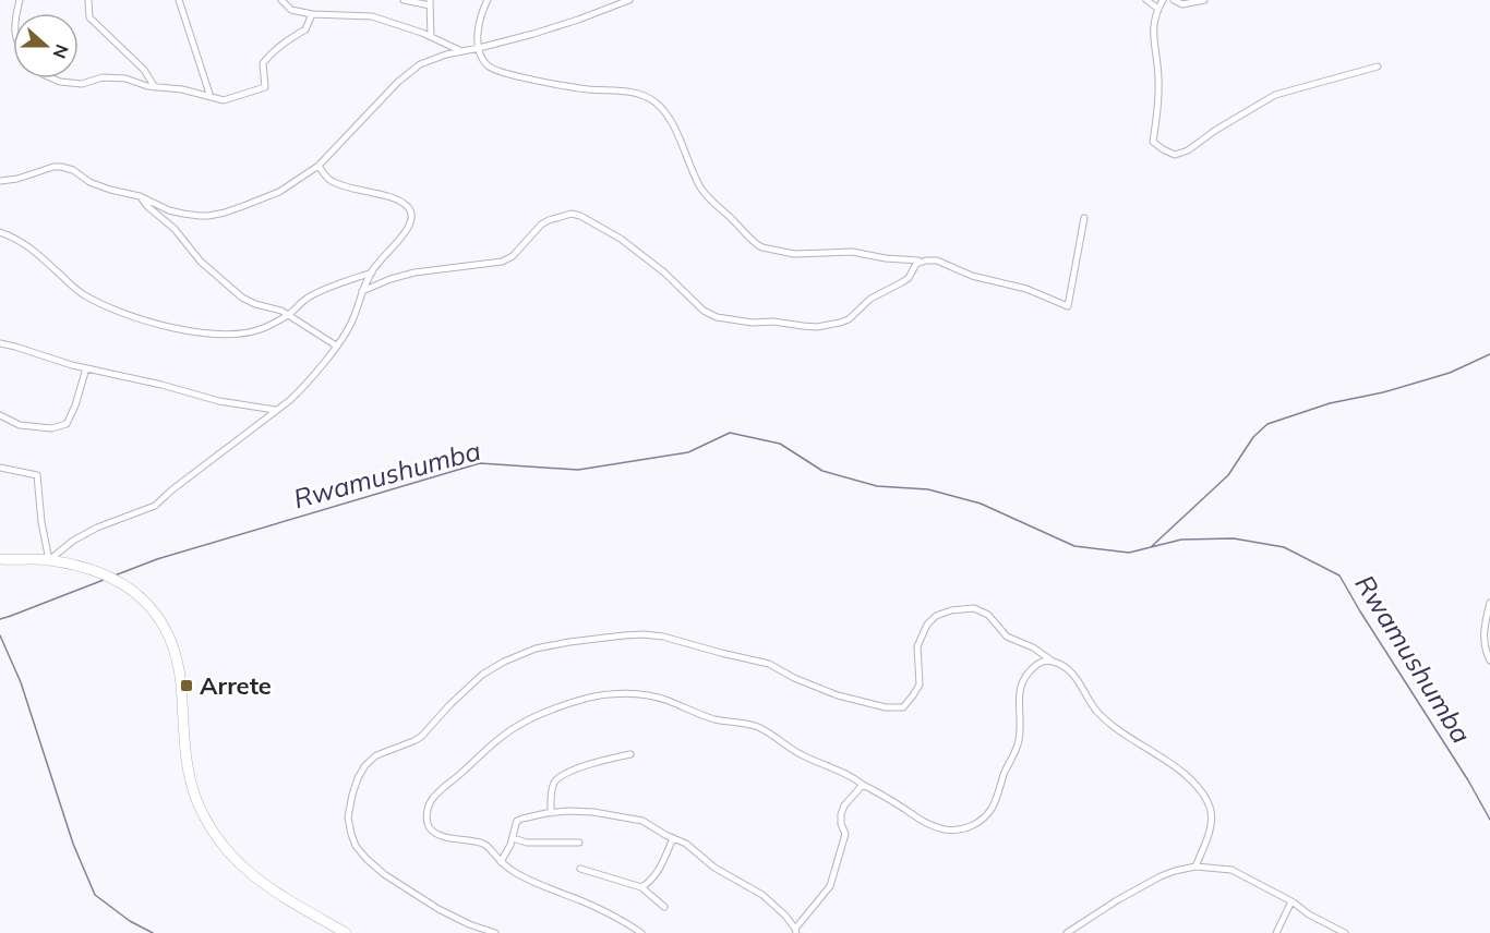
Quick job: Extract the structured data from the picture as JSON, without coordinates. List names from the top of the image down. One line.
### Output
{"water":["Rwamushumba"],"places":{"transit":["Arrete"]},"north":"right"}
